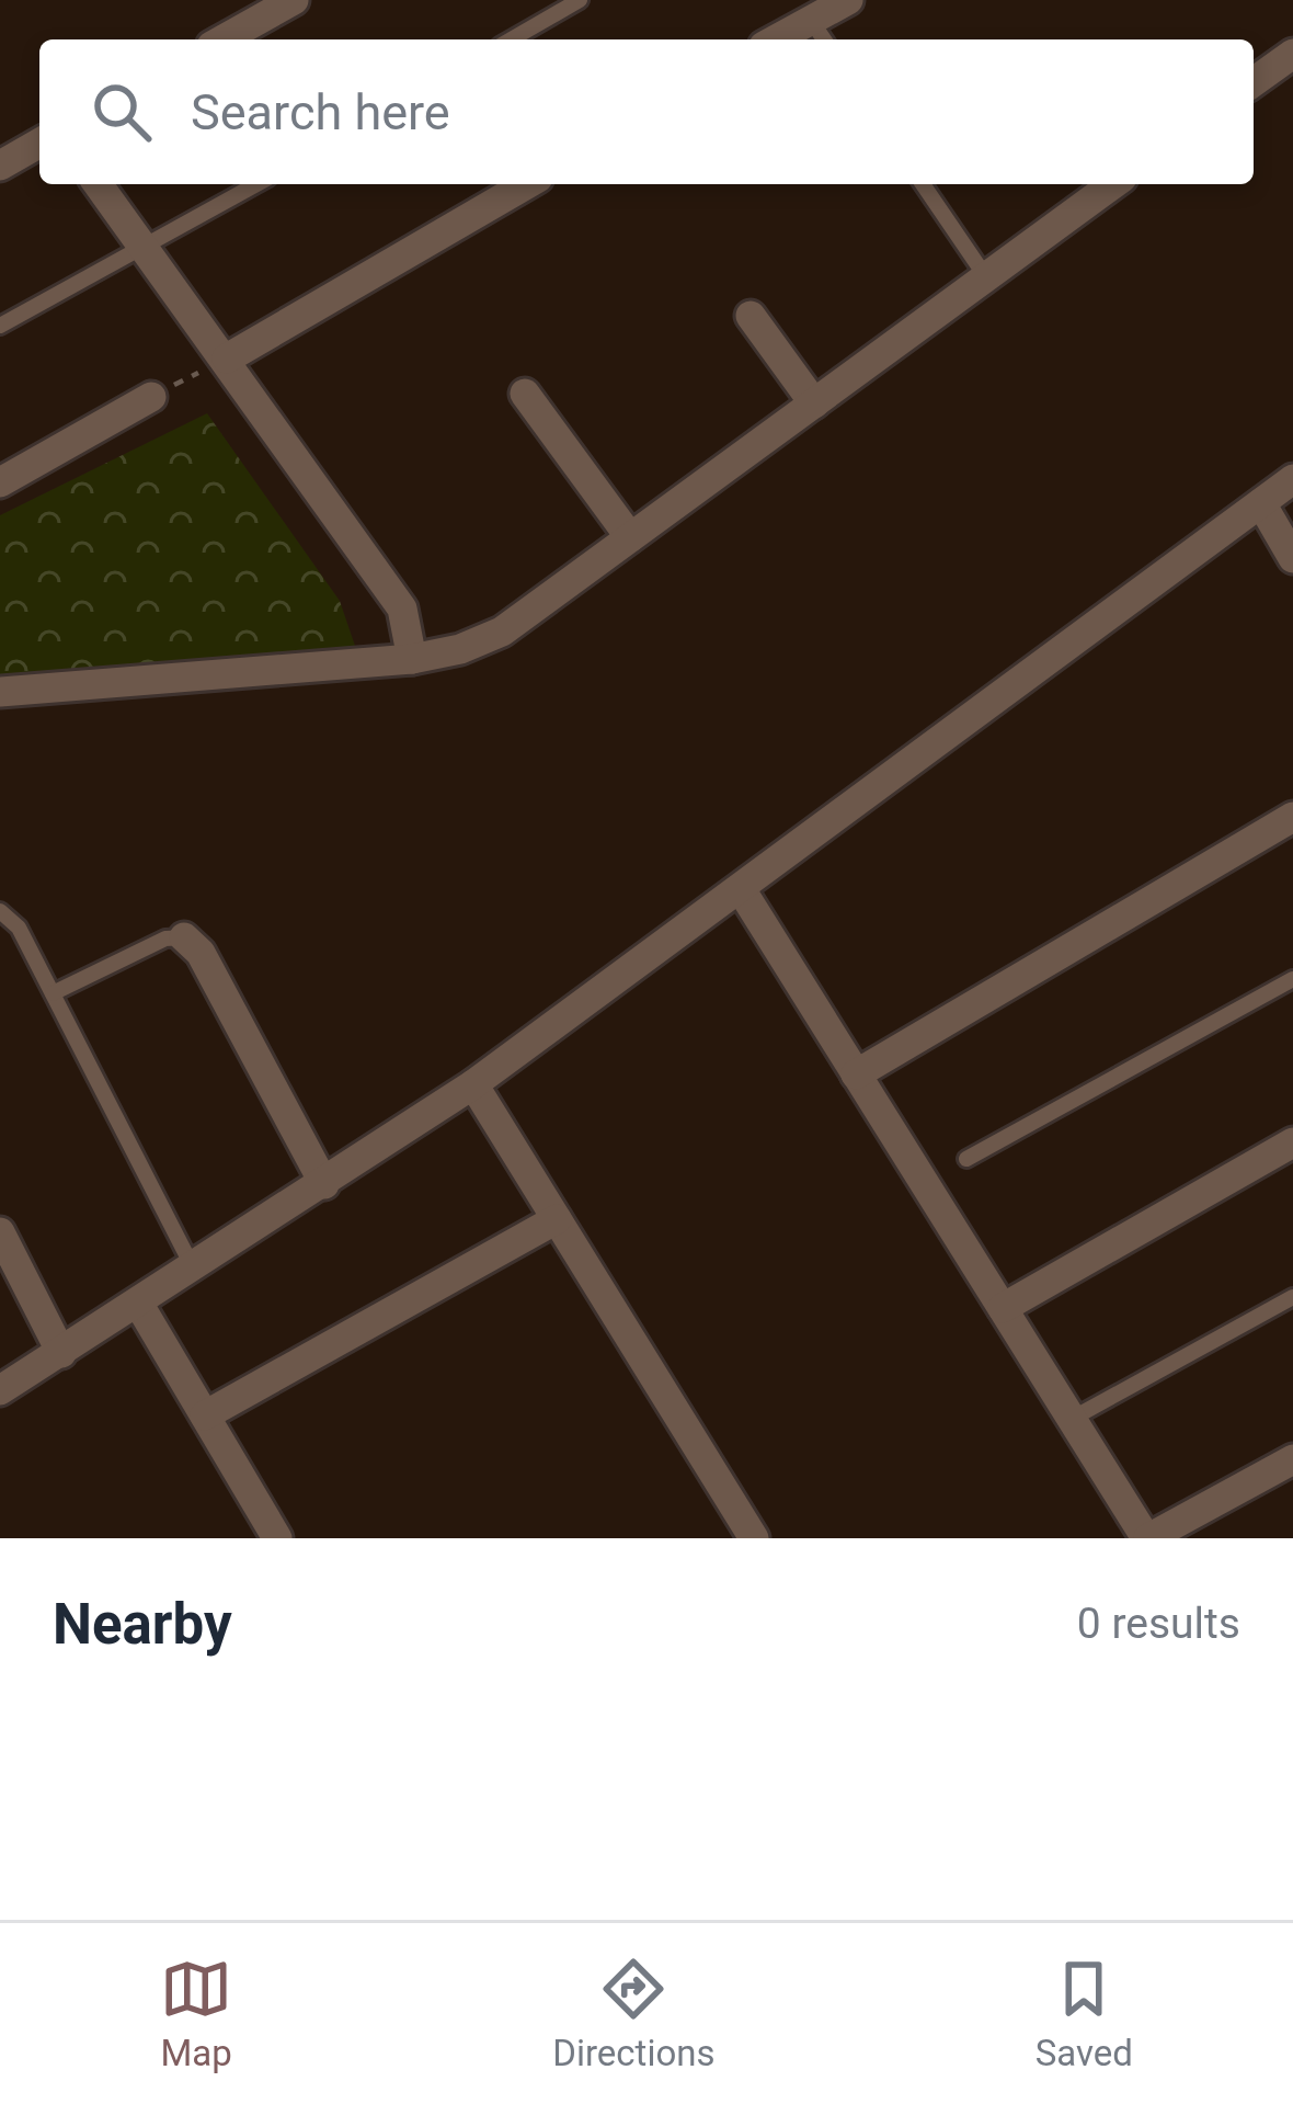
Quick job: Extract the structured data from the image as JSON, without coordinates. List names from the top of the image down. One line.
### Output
{"page":{"search":"Search here","heading":["Nearby","0 results"],"nav":["Map","Directions","Saved"]}}
